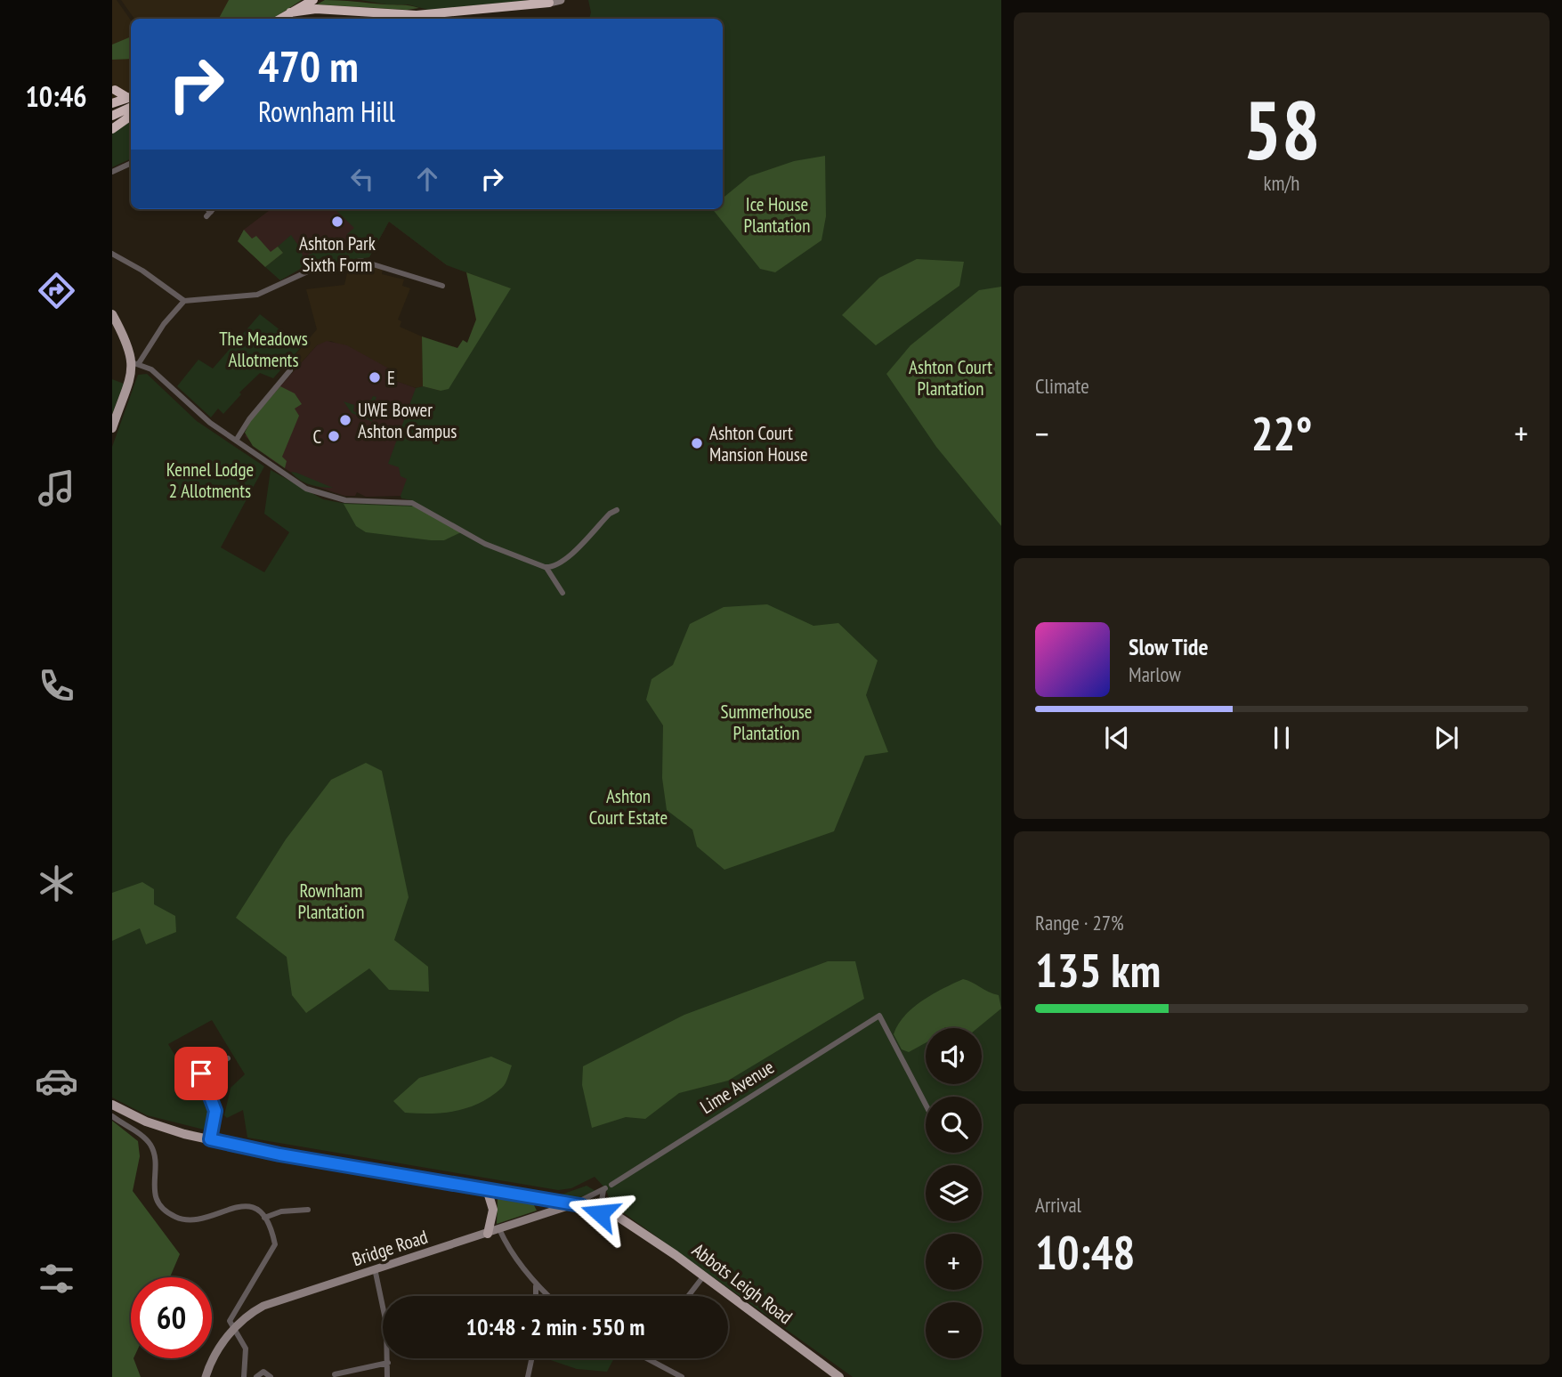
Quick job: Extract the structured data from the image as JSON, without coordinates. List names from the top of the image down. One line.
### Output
{"streets":{"main road":["Bridge Road","Abbots Leigh Road"],"street":["Lime Avenue"]},"crossings":[["Lime Avenue","Bridge Road"],["Lime Avenue","Abbots Leigh Road"],["Bridge Road","Abbots Leigh Road"]],"parks":["Ice House Plantation","The Meadows Allotments","Ashton Court Plantation","Kennel Lodge 2 Allotments","Summerhouse Plantation","Ashton Court Estate","Rownham Plantation"],"places":["Ashton Park Sixth Form","E","UWE Bower Ashton Campus","C","Ashton Court Mansion House"],"page":{"tabs":"10:46","tile":[["58","km/h"],"Climate",["Range · 27%","135 km"],["Arrival","10:48"]],"turn":["470 m","Rownham Hill"],"heat":["−","22°","+"],"song":["Slow Tide","Marlow"],"map_buttons":["+","−"],"limit":"60","trip":"10:48 · 2 min · 550 m"}}
